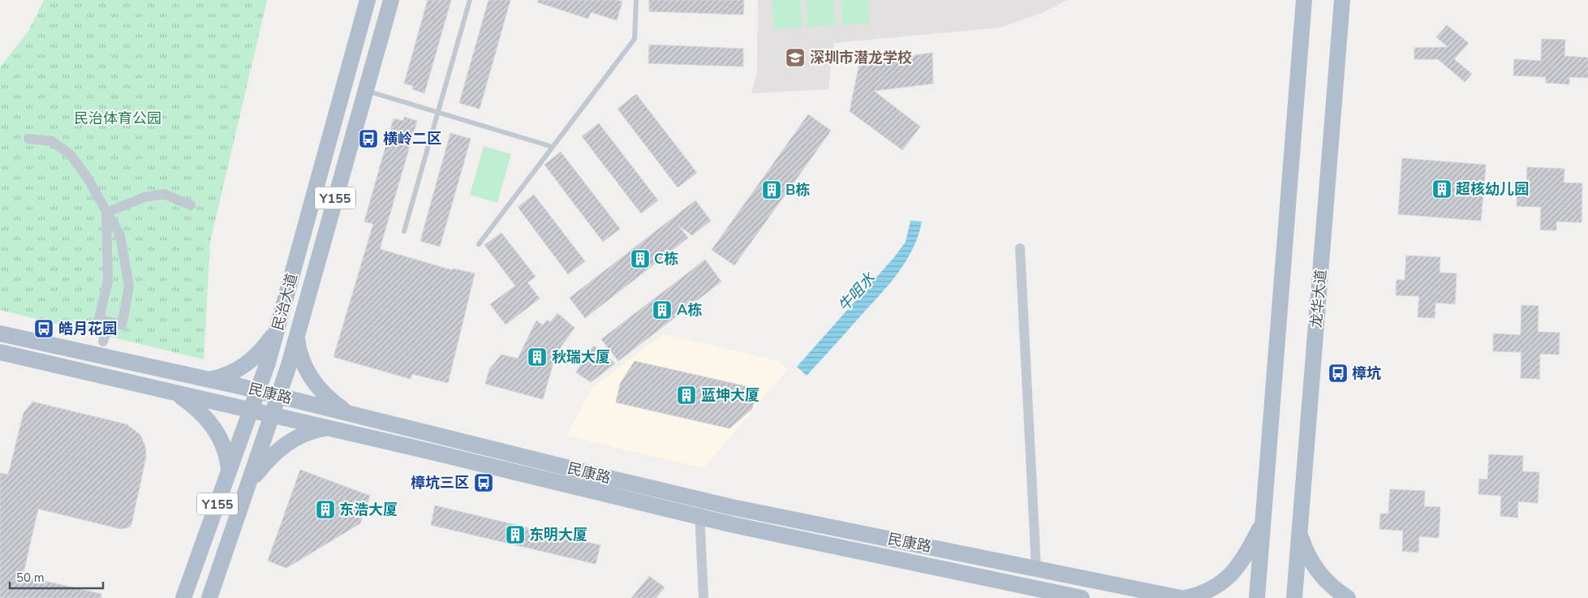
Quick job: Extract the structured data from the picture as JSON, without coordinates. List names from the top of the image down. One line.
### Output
{"streets":{"main road":["Y155","龙华大道","民治大道","民康路"]},"crossings":[["民治大道","民康路"]],"water":["牛咀水"],"parks":["民治体育公园"],"places":{"school or university":["深圳市潜龙学校"],"bus stop":["横岭二区","皓月花园","樟坑","樟坑三区"],"building":["超核幼儿园","B栋","C栋","A栋","秋瑞大厦","蓝坤大厦","东浩大厦","东明大厦"]},"scale_bar":"50 m"}
